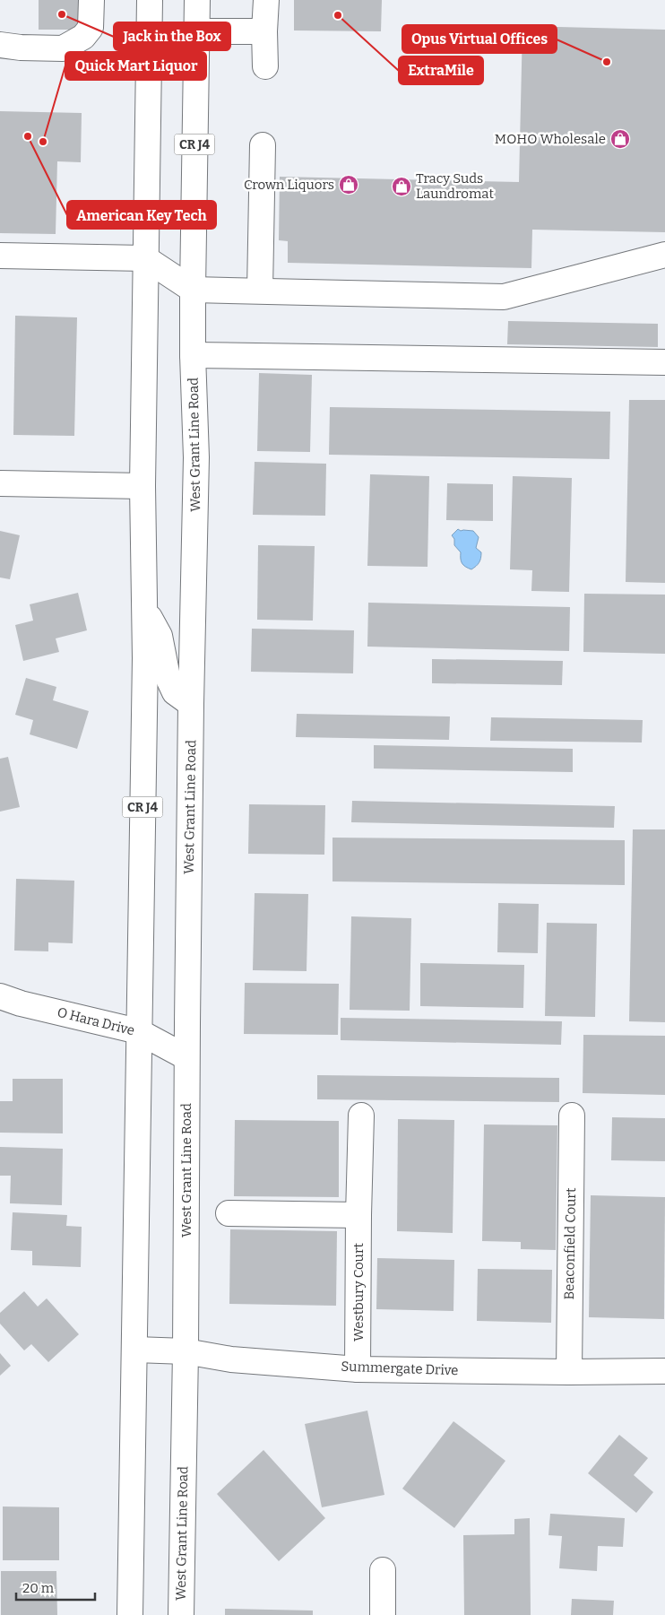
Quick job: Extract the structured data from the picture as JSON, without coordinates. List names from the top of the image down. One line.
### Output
{"streets":{"main road":["CR J4","West Grant Line Road","O Hara Drive","Beaconfield Court","Westbury Court","Summergate Drive"]},"crossings":[["CR J4","O Hara Drive"],["CR J4","Summergate Drive"],["West Grant Line Road","O Hara Drive"],["West Grant Line Road","Summergate Drive"],["Beaconfield Court","Summergate Drive"],["Westbury Court","Summergate Drive"]],"places":{"other":["Jack in the Box","ExtraMile","Opus Virtual Offices","American Key Tech","Quick Mart Liquor"],"shop":["MOHO Wholesale","Crown Liquors","Tracy Suds Laundromat"]},"scale_bar":"20 m"}
